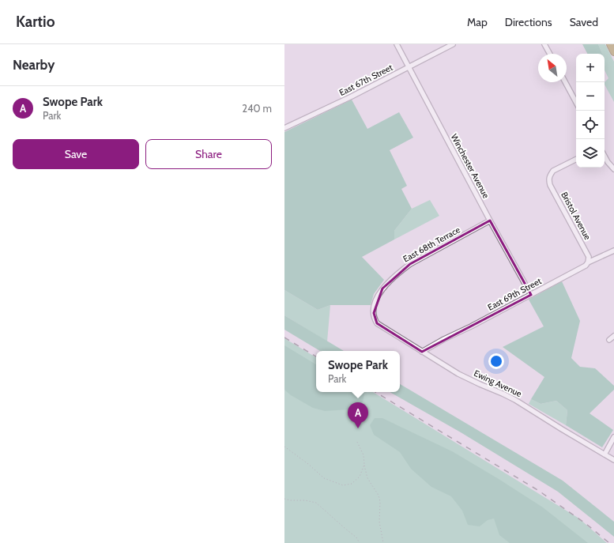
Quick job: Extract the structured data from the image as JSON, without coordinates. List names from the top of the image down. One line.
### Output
{"streets":{"street":["East 67th Street","Winchester Avenue","Bristol Avenue","East 68th Terrace","East 69th Street","Ewing Avenue"]},"crossings":[["East 67th Street","Winchester Avenue"],["Winchester Avenue","East 68th Terrace"],["Winchester Avenue","East 69th Street"],["Bristol Avenue","East 69th Street"],["East 68th Terrace","Ewing Avenue"],["East 69th Street","Ewing Avenue"]],"north":"top left","page":{"header":"Kartio","nav":["Map","Directions","Saved"],"heading":"Nearby","map_buttons":["+","−"],"list":[{"mark":"A","name":"Swope Park","note":"Park","value":"240 m"}],"buttons":["Save","Share"],"popup":["Swope Park","Park"],"pins":"A"}}
